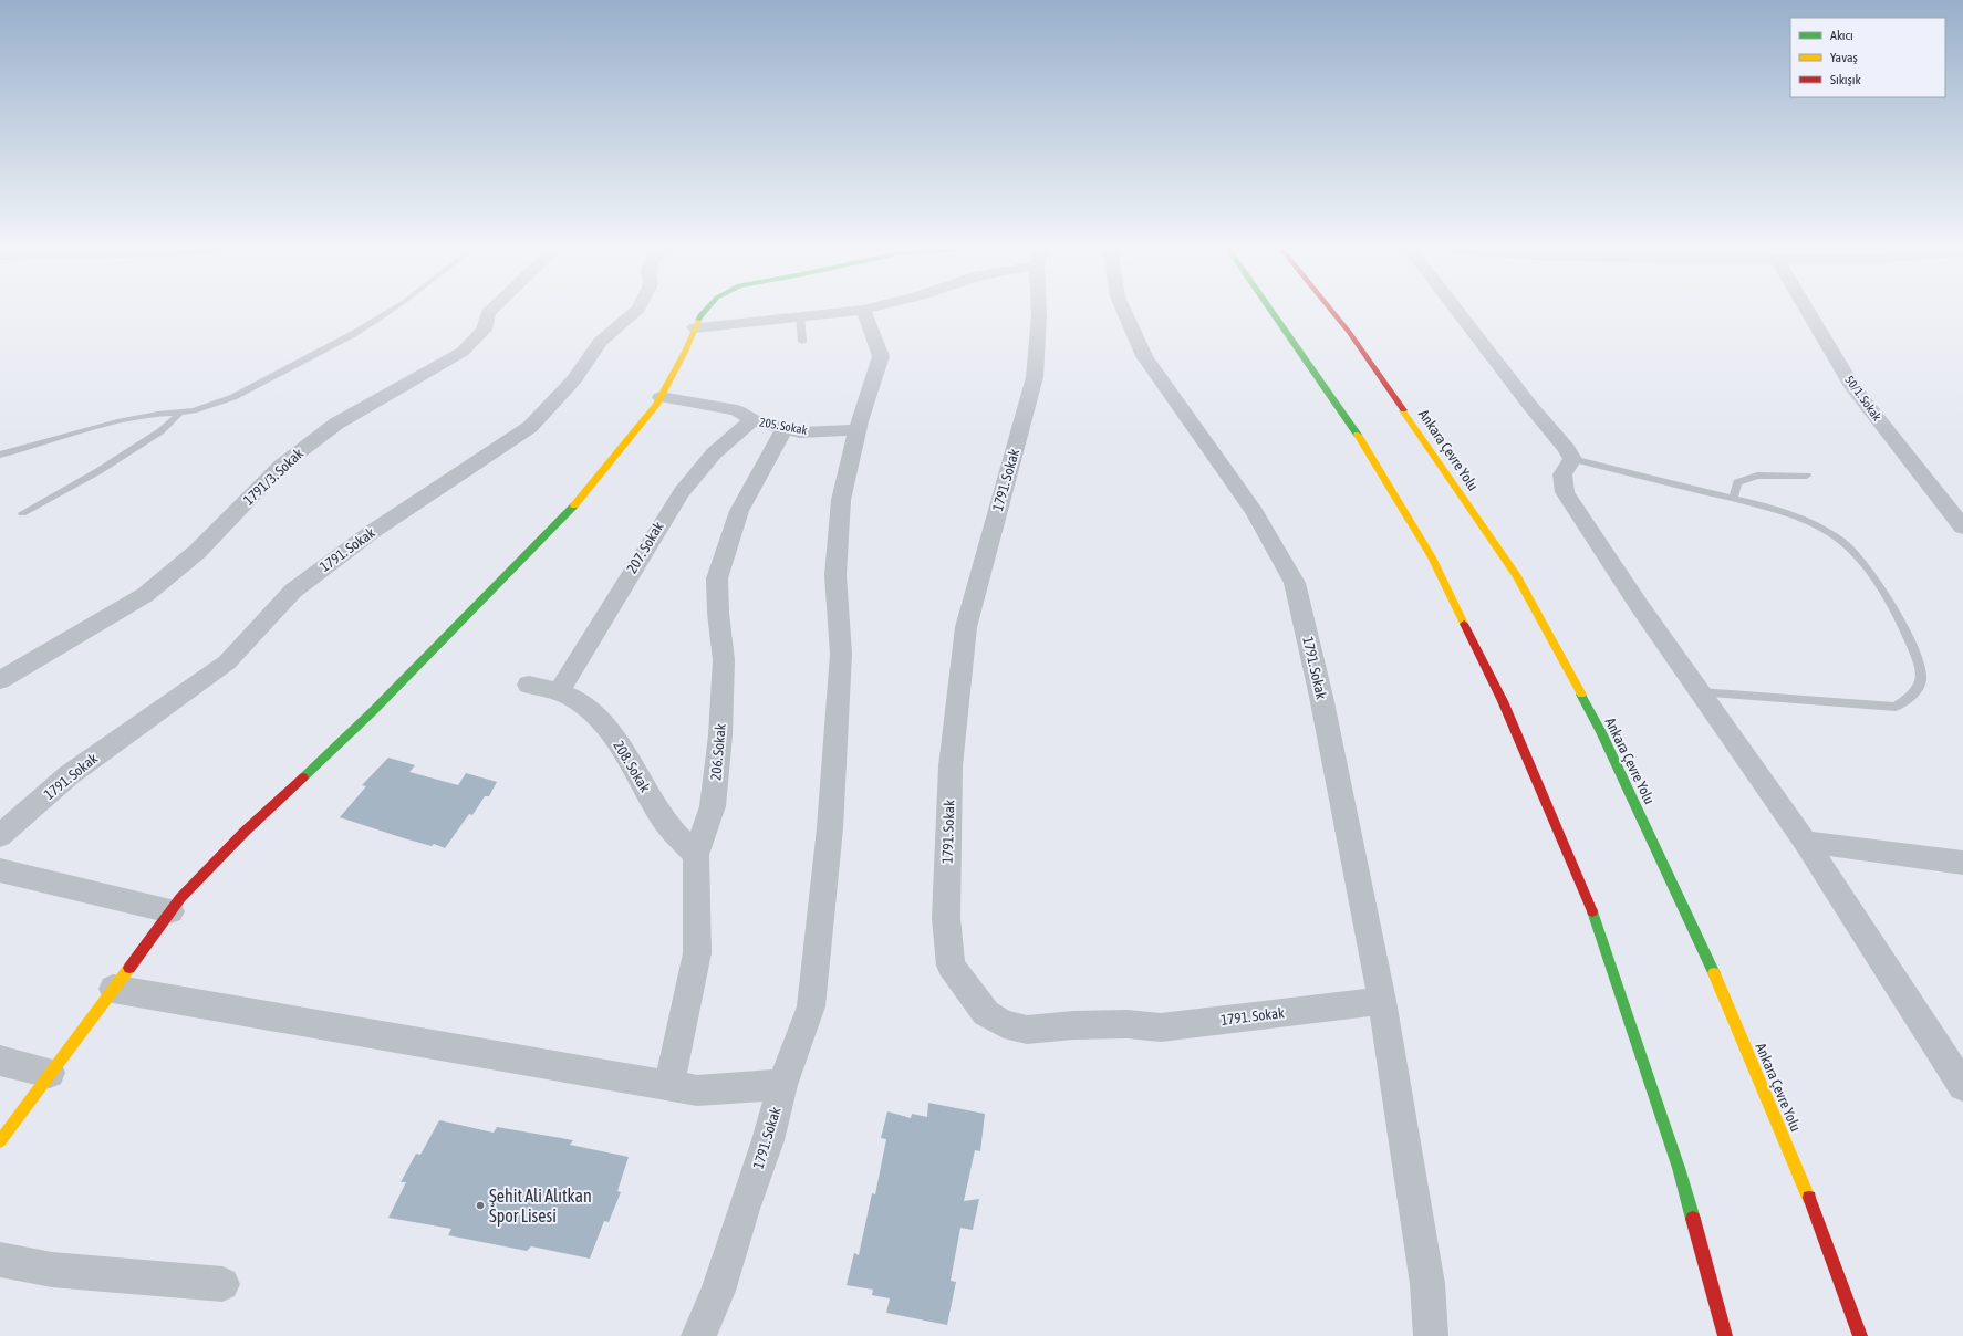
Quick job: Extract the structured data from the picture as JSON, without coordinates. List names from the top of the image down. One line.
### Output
{"streets":{"main road":["Ankara Çevre Yolu"],"street":["50/1. Sokak","205. Sokak","1791/3. Sokak","1791. Sokak","207. Sokak","206. Sokak","208. Sokak"]},"crossings":[["205. Sokak","1791. Sokak"],["205. Sokak","207. Sokak"],["205. Sokak","206. Sokak"],["207. Sokak","208. Sokak"],["206. Sokak","208. Sokak"]],"places":["Şehit Ali Alıtkan Spor Lisesi"],"legend":["Akıcı","Yavaş","Sıkışık"]}
